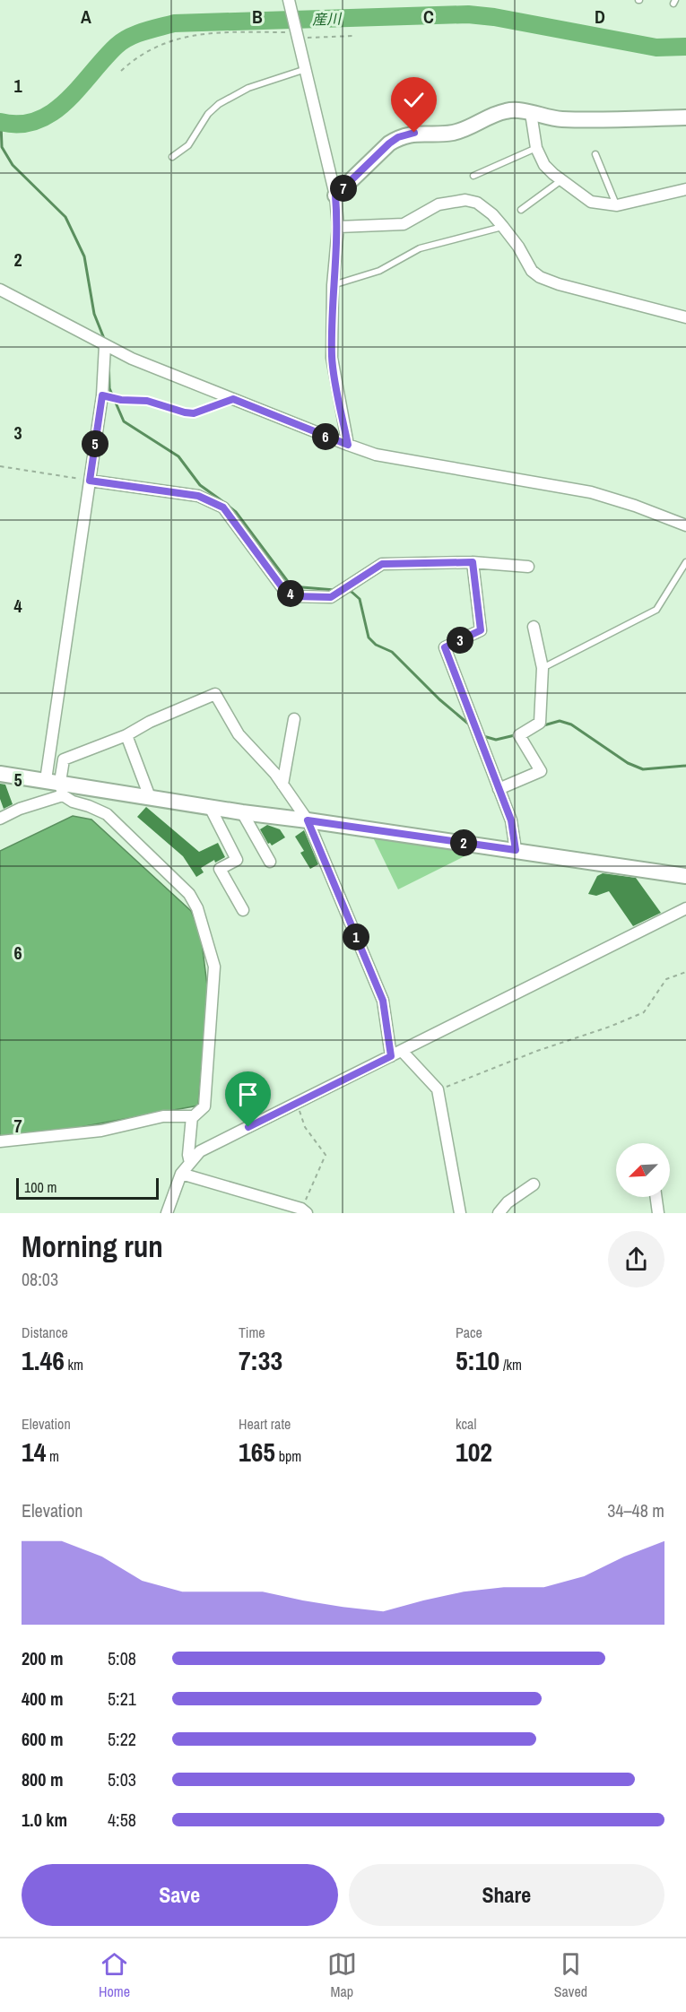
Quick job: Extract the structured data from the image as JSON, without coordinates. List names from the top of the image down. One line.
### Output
{"water":["産川"],"scale_bar":"100 m","north":"bottom left","page":{"pins":["7","6","5","4","3","2","1"],"scale":"100 m","heading":["Morning run","08:03"],"stats":[["Distance","1.46 km"],["Time","7:33"],["Pace","5:10 /km"],["Elevation","14 m"],["Heart rate","165 bpm"],["kcal","102"]],"chart":["Elevation","34–48 m"],"list":[{"name":"200 m","note":"5:08"},{"name":"400 m","note":"5:21"},{"name":"600 m","note":"5:22"},{"name":"800 m","note":"5:03"},{"name":"1.0 km","note":"4:58"}],"buttons":["Save","Share"],"tabs":["Home","Map","Saved"]},"grid":{"columns":["A","B","C","D"],"rows":["1","2","3","4","5","6","7"]}}
